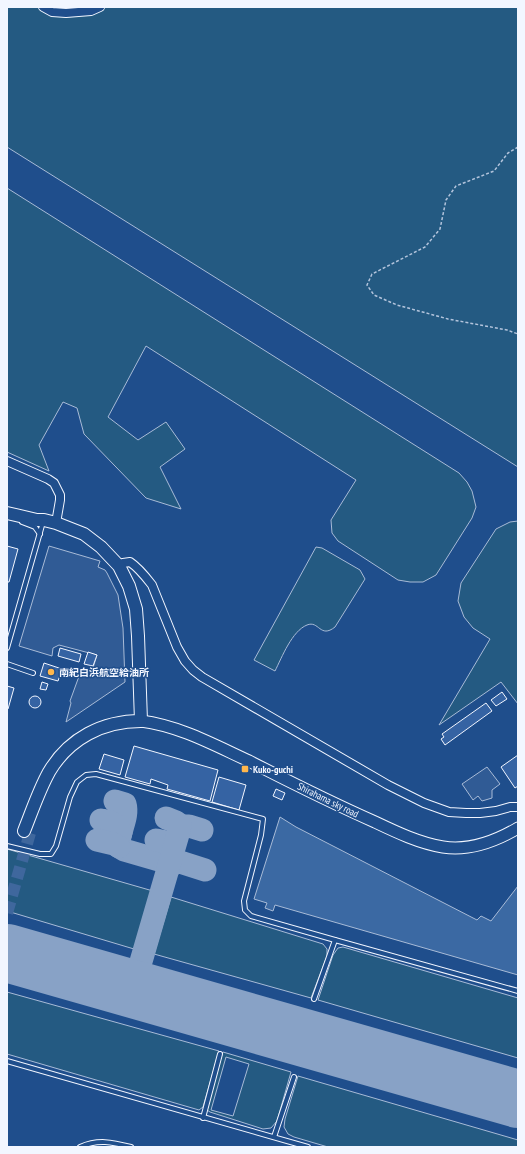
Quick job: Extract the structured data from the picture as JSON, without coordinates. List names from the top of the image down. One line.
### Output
{"streets":{"street":["Shirahama sky road"]},"places":{"other":["南紀白浜航空給油所"],"transit":["Kuko-guchi"]}}
